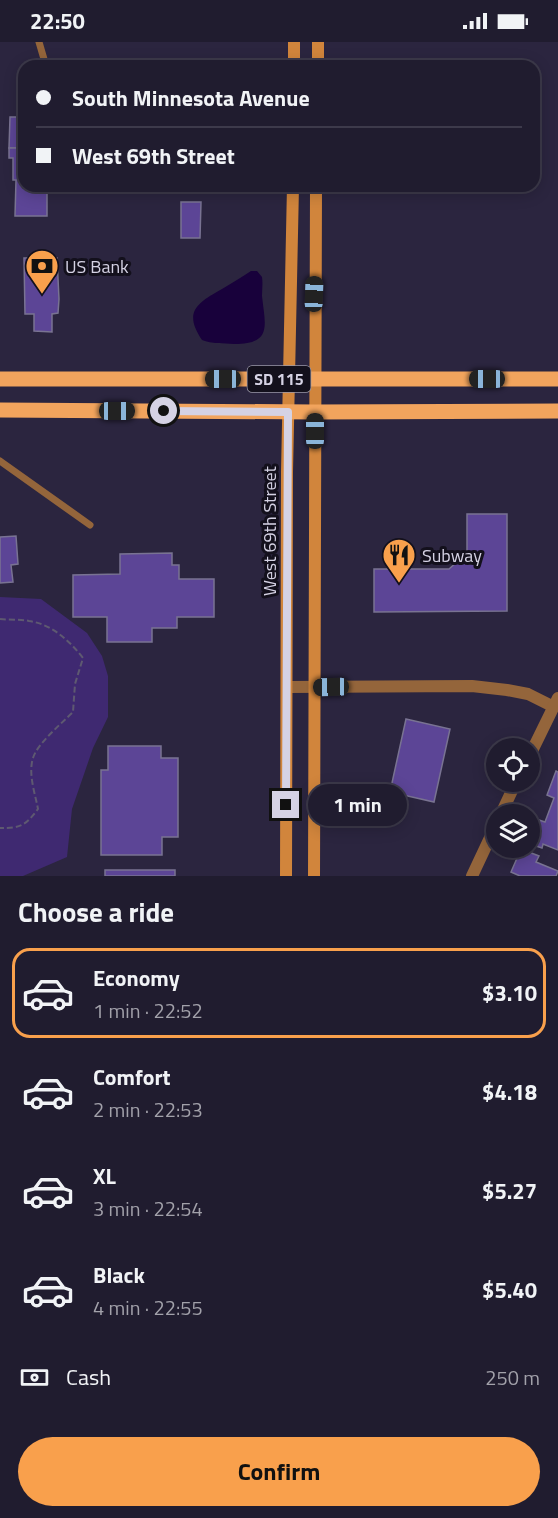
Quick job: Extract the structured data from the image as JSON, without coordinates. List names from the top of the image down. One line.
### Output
{"streets":{"main road":["SD 115","West 69th Street"]},"crossings":[["SD 115","West 69th Street"]],"places":{"bank":["US Bank"],"restaurant":["Subway"]},"page":{"status":"22:50","banner":["South Minnesota Avenue","West 69th Street"],"bubble":"1 min","heading":"Choose a ride","list":[{"name":"Economy","note":"1 min · 22:52","value":"$3.10"},{"name":"Comfort","note":"2 min · 22:53","value":"$4.18"},{"name":"XL","note":"3 min · 22:54","value":"$5.27"},{"name":"Black","note":"4 min · 22:55","value":"$5.40"}],"pay":["Cash","250 m"],"buttons":"Confirm"}}
